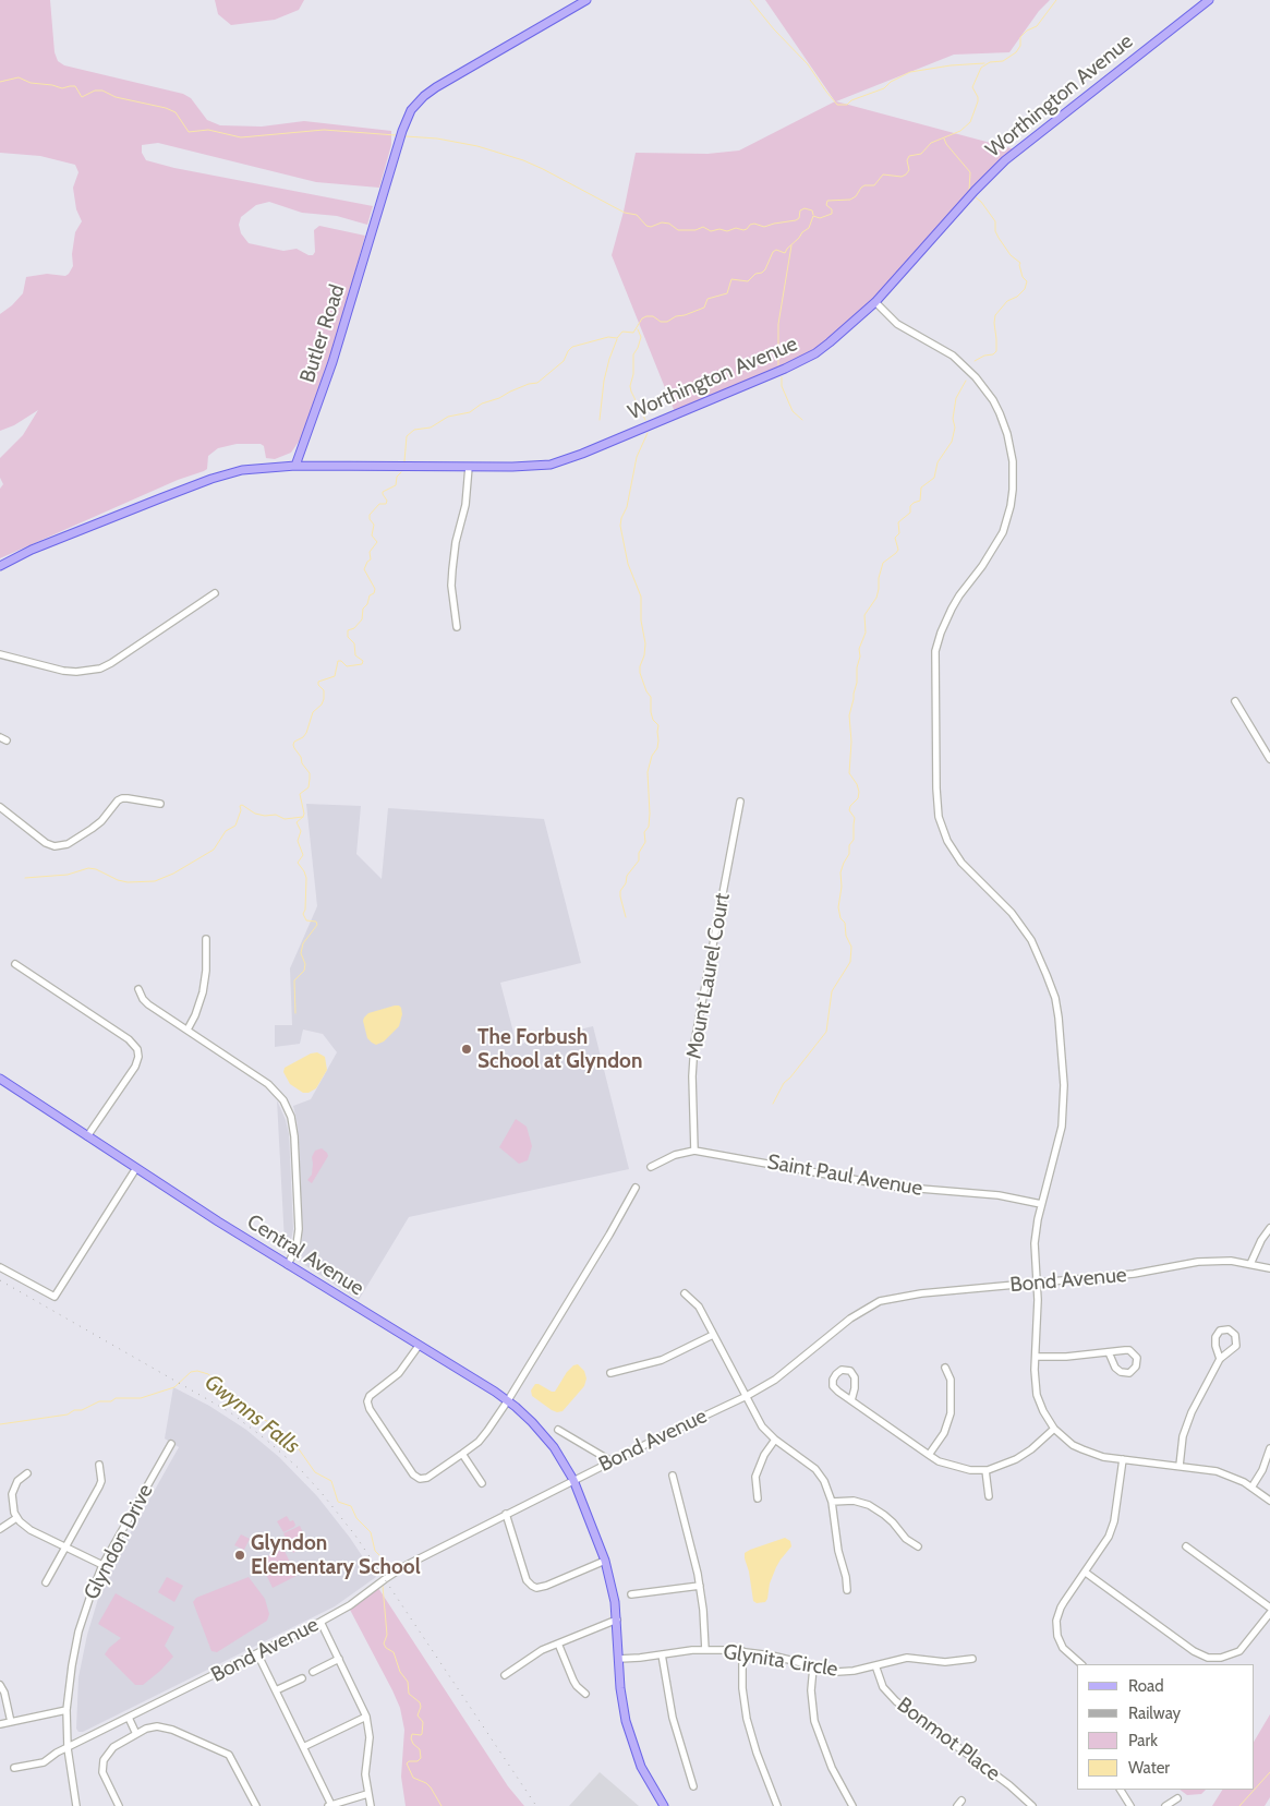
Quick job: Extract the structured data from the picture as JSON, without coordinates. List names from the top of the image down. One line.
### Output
{"streets":{"main road":["Worthington Avenue","Butler Road","Central Avenue"],"street":["Mount Laurel Court","Saint Paul Avenue","Bond Avenue","Glyndon Drive","Glynita Circle","Bonmot Place"]},"crossings":[["Worthington Avenue","Butler Road"],["Mount Laurel Court","Saint Paul Avenue"],["Central Avenue","Bond Avenue"],["Central Avenue","Glynita Circle"],["Bond Avenue","Glyndon Drive"],["Glynita Circle","Bonmot Place"]],"water":["Gwynns Falls"],"places":["The Forbush School at Glyndon","Glyndon Elementary School"],"legend":["Road","Railway","Park","Water"]}
